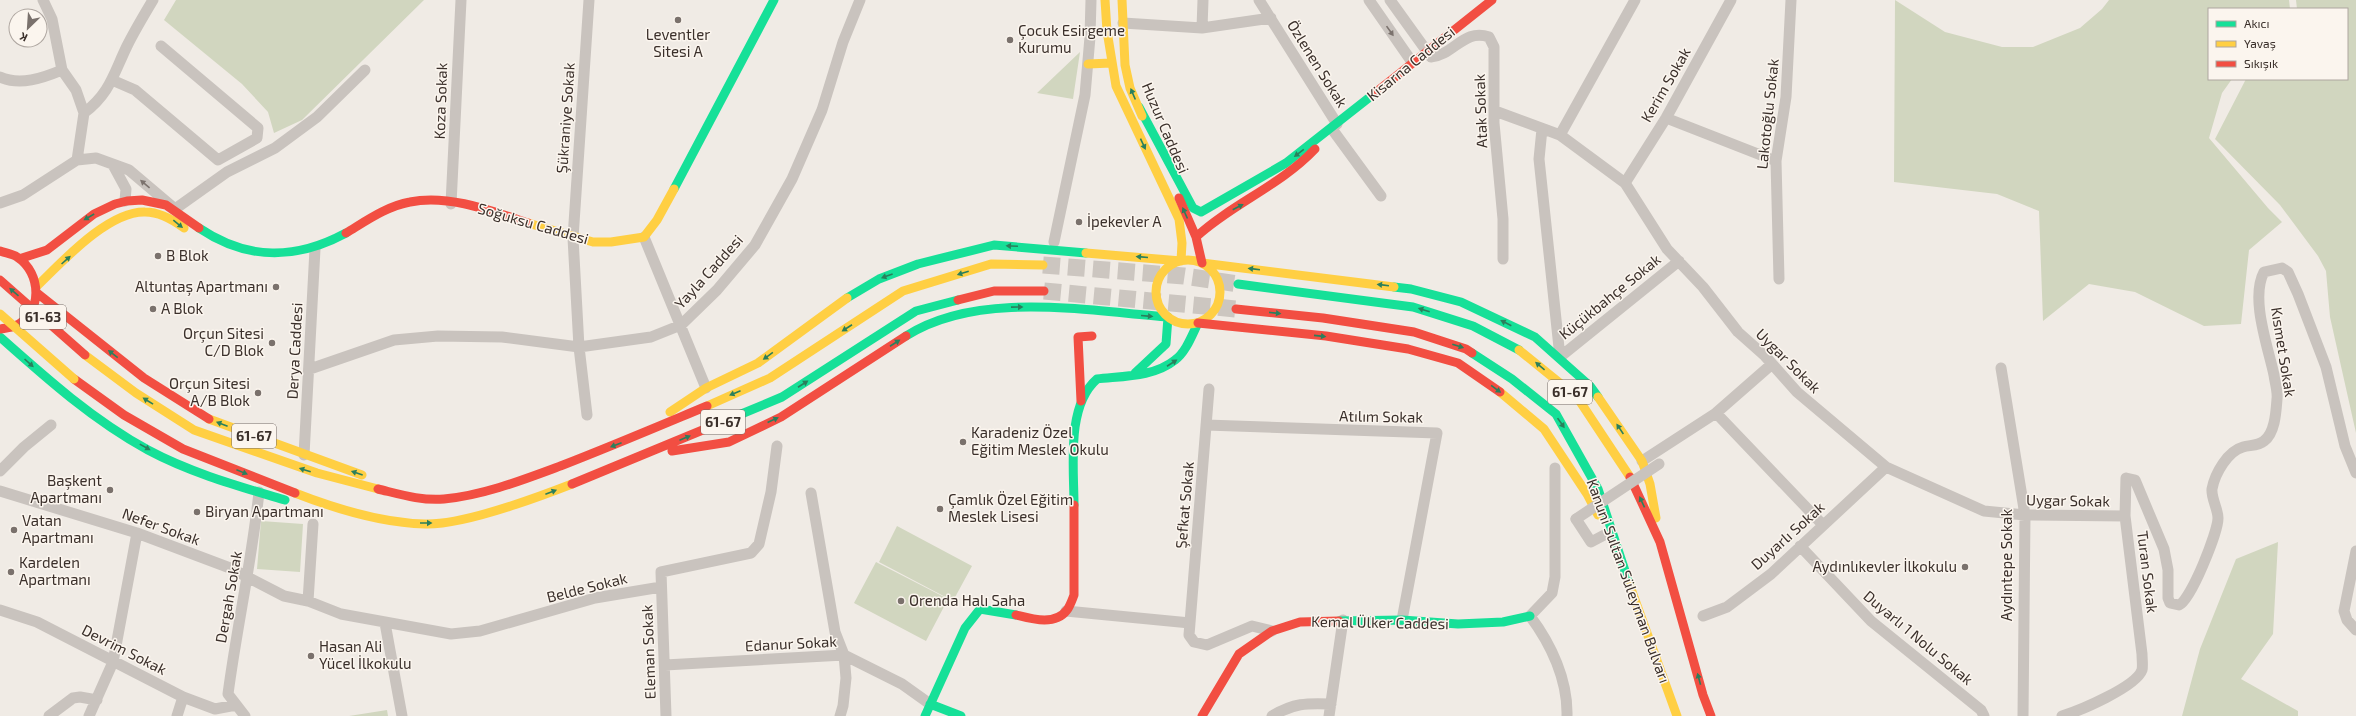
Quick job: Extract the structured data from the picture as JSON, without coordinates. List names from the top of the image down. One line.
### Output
{"streets":{"main road":["Kisarna Caddesi","Huzur Caddesi","Soğuksu Caddesi","61-63","61-67","Kanuni Sultan Süleyman Bulvarı","Kemal Ülker Caddesi"],"street":["Özlenen Sokak","Kerim Sokak","Koza Sokak","Atak Sokak","Lakotoğlu Sokak","Şükraniye Sokak","Yayla Caddesi","Küçükbahçe Sokak","Derya Caddesi","Kısmet Sokak","Uygar Sokak","Atılım Sokak","Şefkat Sokak","Nefer Sokak","Duyarlı Sokak","Aydıntepe Sokak","Turan Sokak","Belde Sokak","Dergah Sokak","Duyarlı 1 Nolu Sokak","Edanur Sokak","Devrim Sokak","Eleman Sokak"]},"crossings":[["Özlenen Sokak","Kisarna Caddesi"],["Kisarna Caddesi","Atak Sokak"],["Kerim Sokak","Uygar Sokak"],["Koza Sokak","Soğuksu Caddesi"],["Atak Sokak","Uygar Sokak"],["Şükraniye Sokak","Soğuksu Caddesi"],["Şükraniye Sokak","Yayla Caddesi"],["Huzur Caddesi","61-67"],["Soğuksu Caddesi","Derya Caddesi"],["Yayla Caddesi","Derya Caddesi"],["Küçükbahçe Sokak","Uygar Sokak"],["Küçükbahçe Sokak","61-67"],["61-63","61-67"],["Derya Caddesi","61-67"],["Kısmet Sokak","Turan Sokak"],["Uygar Sokak","Duyarlı Sokak"],["Uygar Sokak","Aydıntepe Sokak"],["Uygar Sokak","Turan Sokak"],["61-67","Kanuni Sultan Süleyman Bulvarı"],["61-67","Dergah Sokak"],["Atılım Sokak","Şefkat Sokak"],["Atılım Sokak","Kemal Ülker Caddesi"],["Şefkat Sokak","Kemal Ülker Caddesi"],["Nefer Sokak","Belde Sokak"],["Nefer Sokak","Dergah Sokak"],["Duyarlı Sokak","Duyarlı 1 Nolu Sokak"],["Belde Sokak","Eleman Sokak"],["Dergah Sokak","Devrim Sokak"],["Edanur Sokak","Eleman Sokak"]],"places":["Leventler Sitesi A","Çocuk Esirgeme Kurumu","İpekevler A","B Blok","Altuntaş Apartmanı","A Blok","Orçun Sitesi C/D Blok","Orçun Sitesi A/B Blok","Karadeniz Özel Eğitim Meslek Okulu","Başkent Apartmanı","Çamlık Özel Eğitim Meslek Lisesi","Biryan Apartmanı","Vatan Apartmanı","Aydınlıkevler İlkokulu","Kardelen Apartmanı","Orenda Halı Saha","Hasan Ali Yücel İlkokulu"],"legend":["Akıcı","Yavaş","Sıkışık"],"north":"bottom left"}
